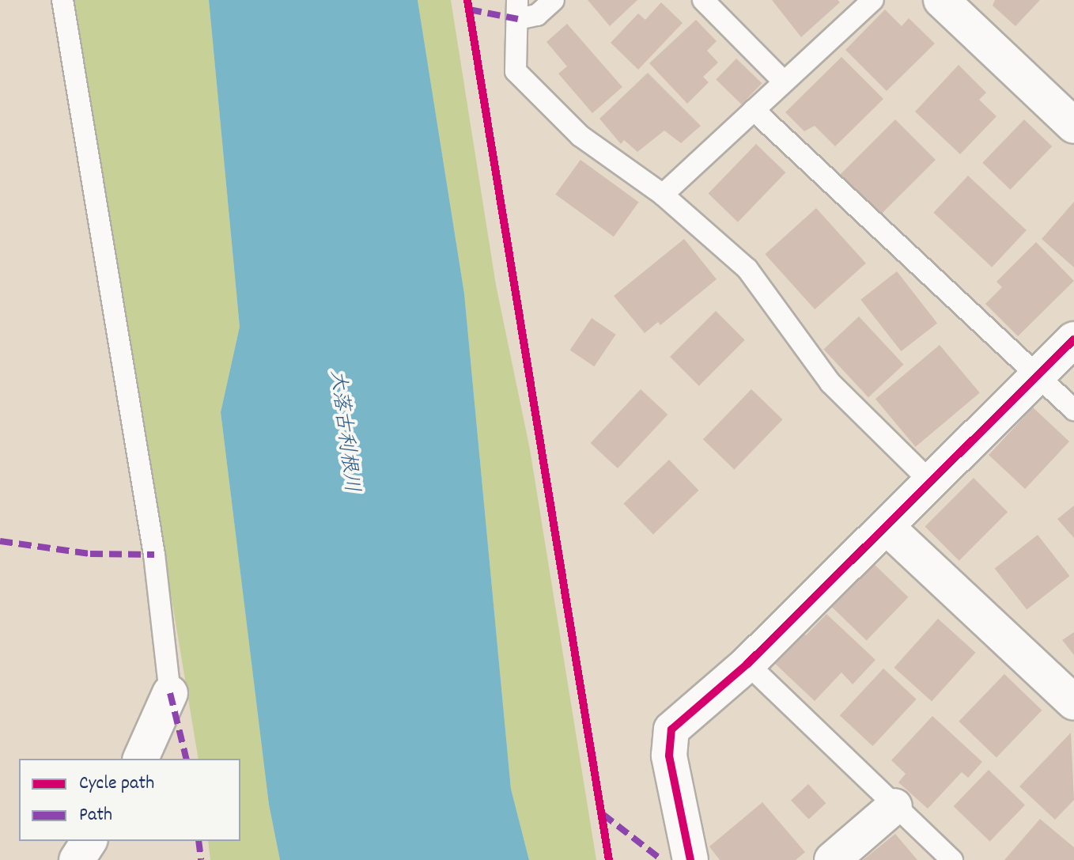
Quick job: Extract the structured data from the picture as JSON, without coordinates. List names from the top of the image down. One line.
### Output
{"water":["大落古利根川"],"legend":["Cycle path","Path"]}
